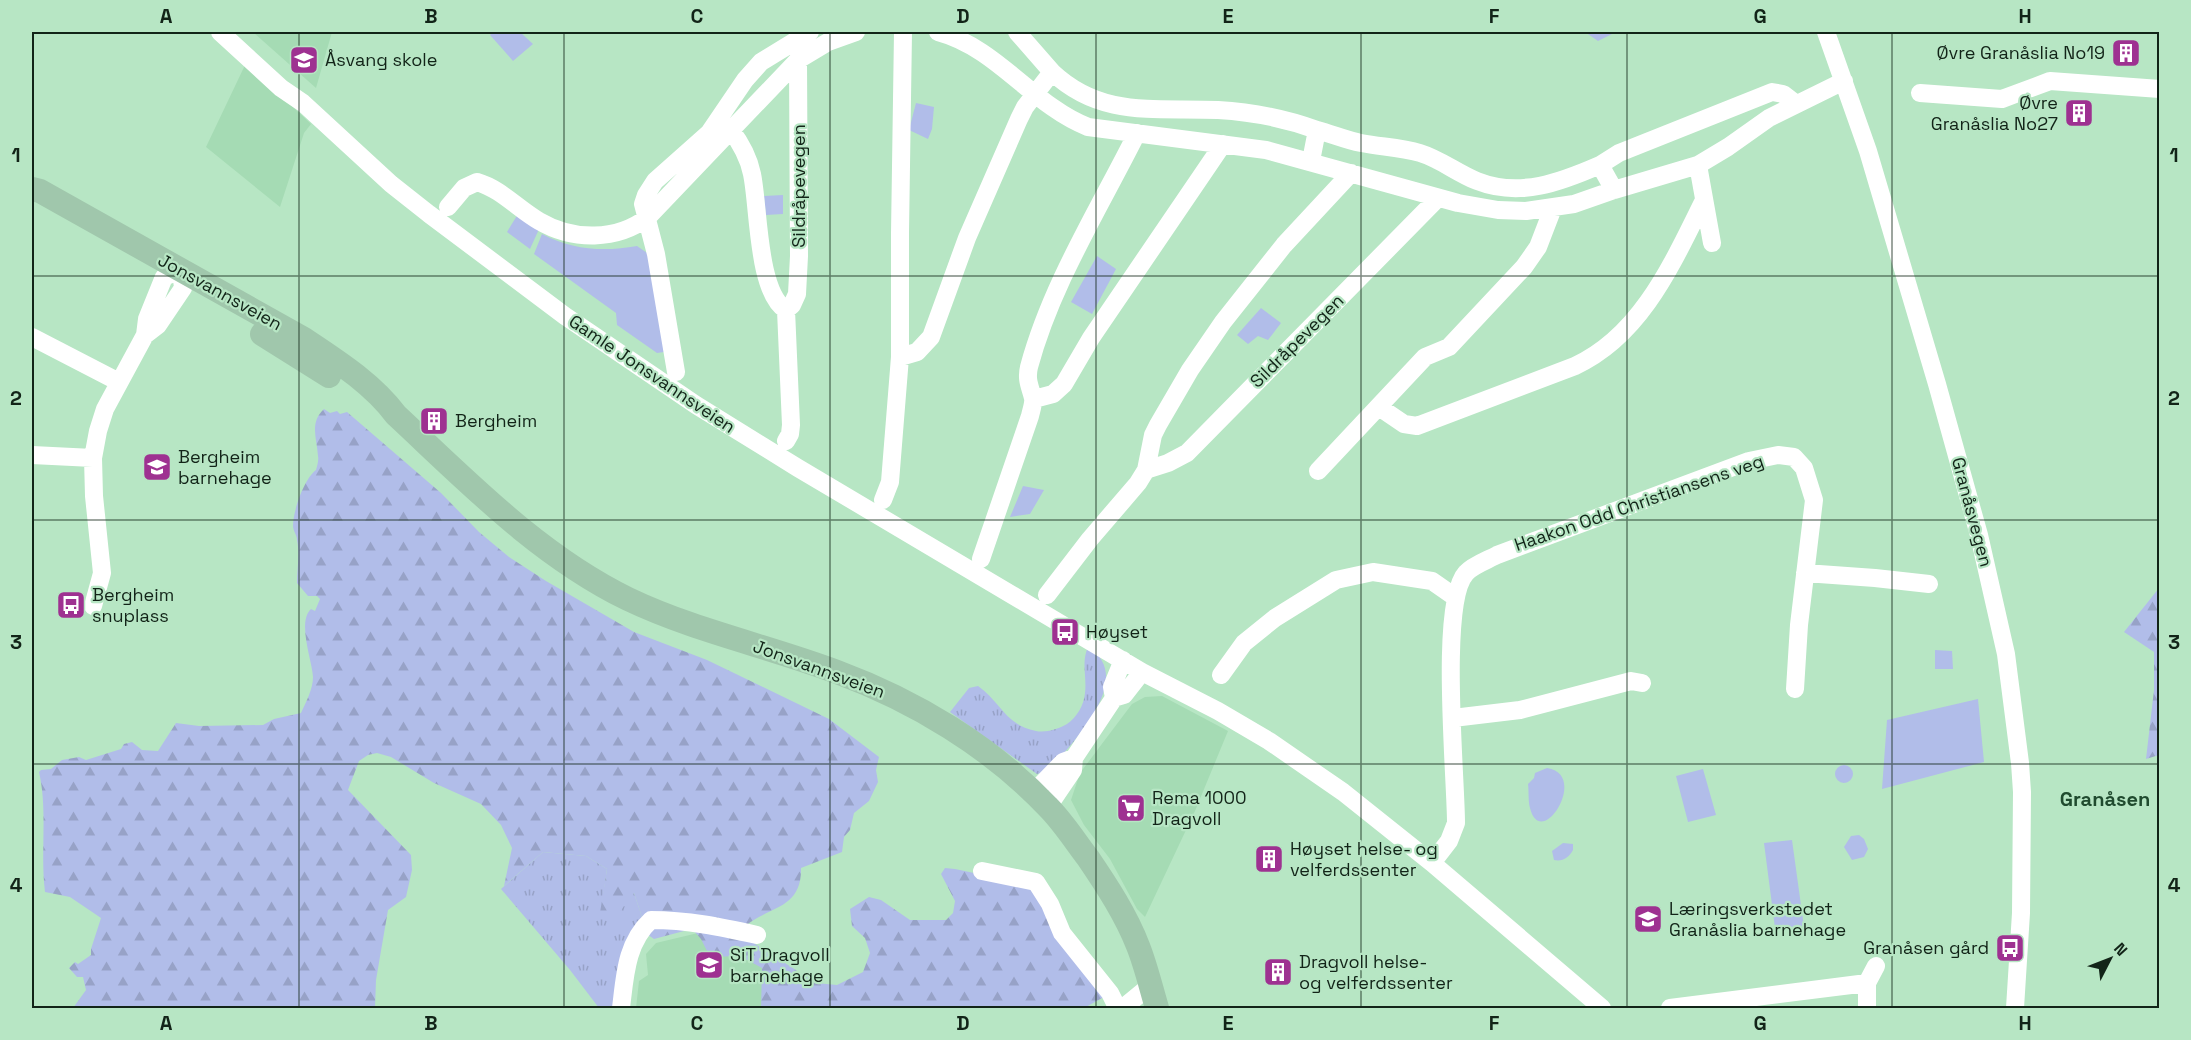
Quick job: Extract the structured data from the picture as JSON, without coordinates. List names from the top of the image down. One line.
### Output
{"streets":{"main road":["Jonsvannsveien"],"street":["Sildråpevegen","Gamle Jonsvannsveien","Haakon Odd Christiansens veg","Granåsvegen"]},"crossings":[["Gamle Jonsvannsveien","Haakon Odd Christiansens veg"]],"districts":["Granåsen"],"places":{"building":["Øvre Granåslia No19","Øvre Granåslia No27","Bergheim","Høyset helse- og velferdssenter","Dragvoll helse- og velferdssenter"],"school or university":["Åsvang skole","Bergheim barnehage","Læringsverkstedet Granåslia barnehage","SiT Dragvoll barnehage"],"bus stop":["Bergheim snuplass","Høyset","Granåsen gård"],"supermarket":["Rema 1000 Dragvoll"]},"north":"top right","grid":{"columns":["A","B","C","D","E","F","G","H"],"rows":["1","2","3","4"]}}
